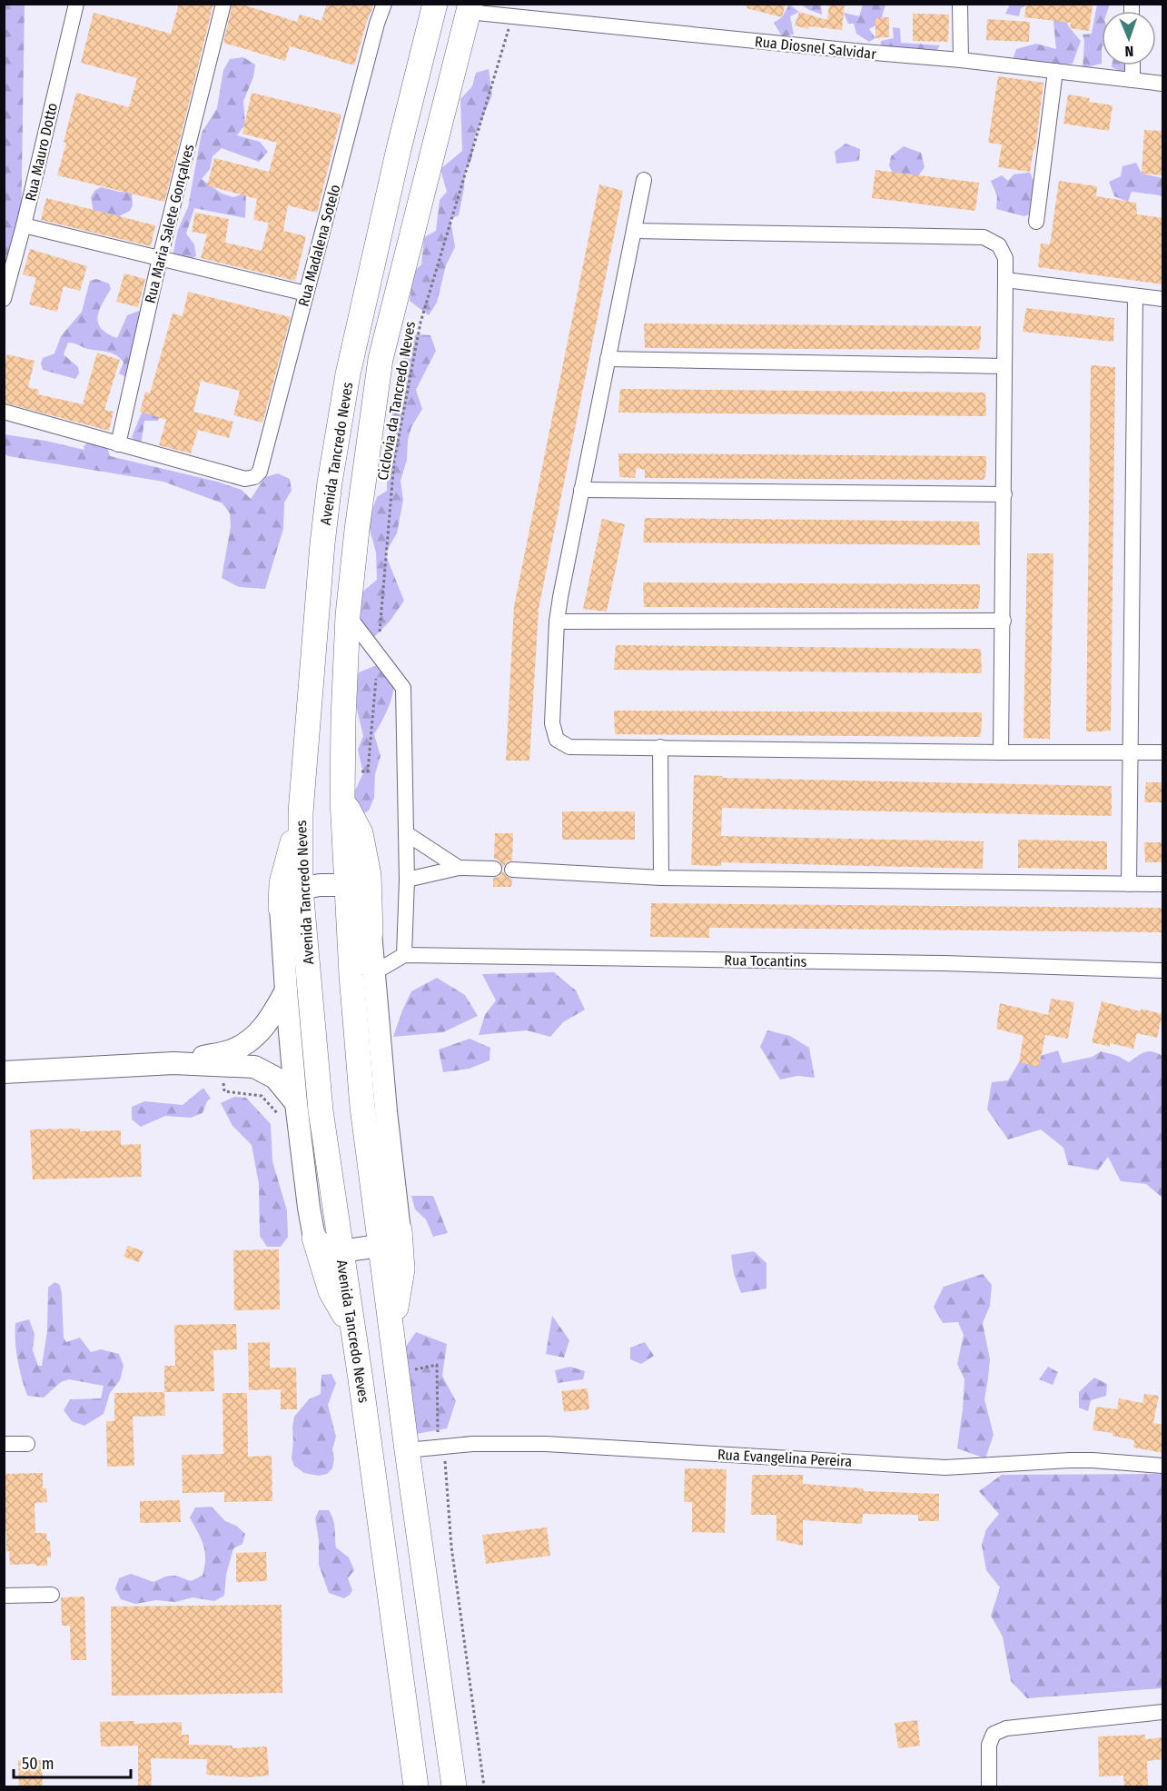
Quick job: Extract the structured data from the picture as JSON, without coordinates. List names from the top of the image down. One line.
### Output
{"streets":{"main road":["Avenida Tancredo Neves"],"street":["Rua Diosnel Salvidar","Rua Mauro Dotto","Rua Maria Salete Gonçalves","Rua Madalena Sotelo","Rua Tocantins","Rua Evangelina Pereira"],"path":["Ciclovia da Tancredo Neves"]},"crossings":[["Rua Diosnel Salvidar","Ciclovia da Tancredo Neves"],["Rua Diosnel Salvidar","Avenida Tancredo Neves"],["Rua Maria Salete Gonçalves","Rua Madalena Sotelo"],["Ciclovia da Tancredo Neves","Avenida Tancredo Neves"],["Avenida Tancredo Neves","Rua Evangelina Pereira"]],"scale_bar":"50 m","north":"bottom"}
